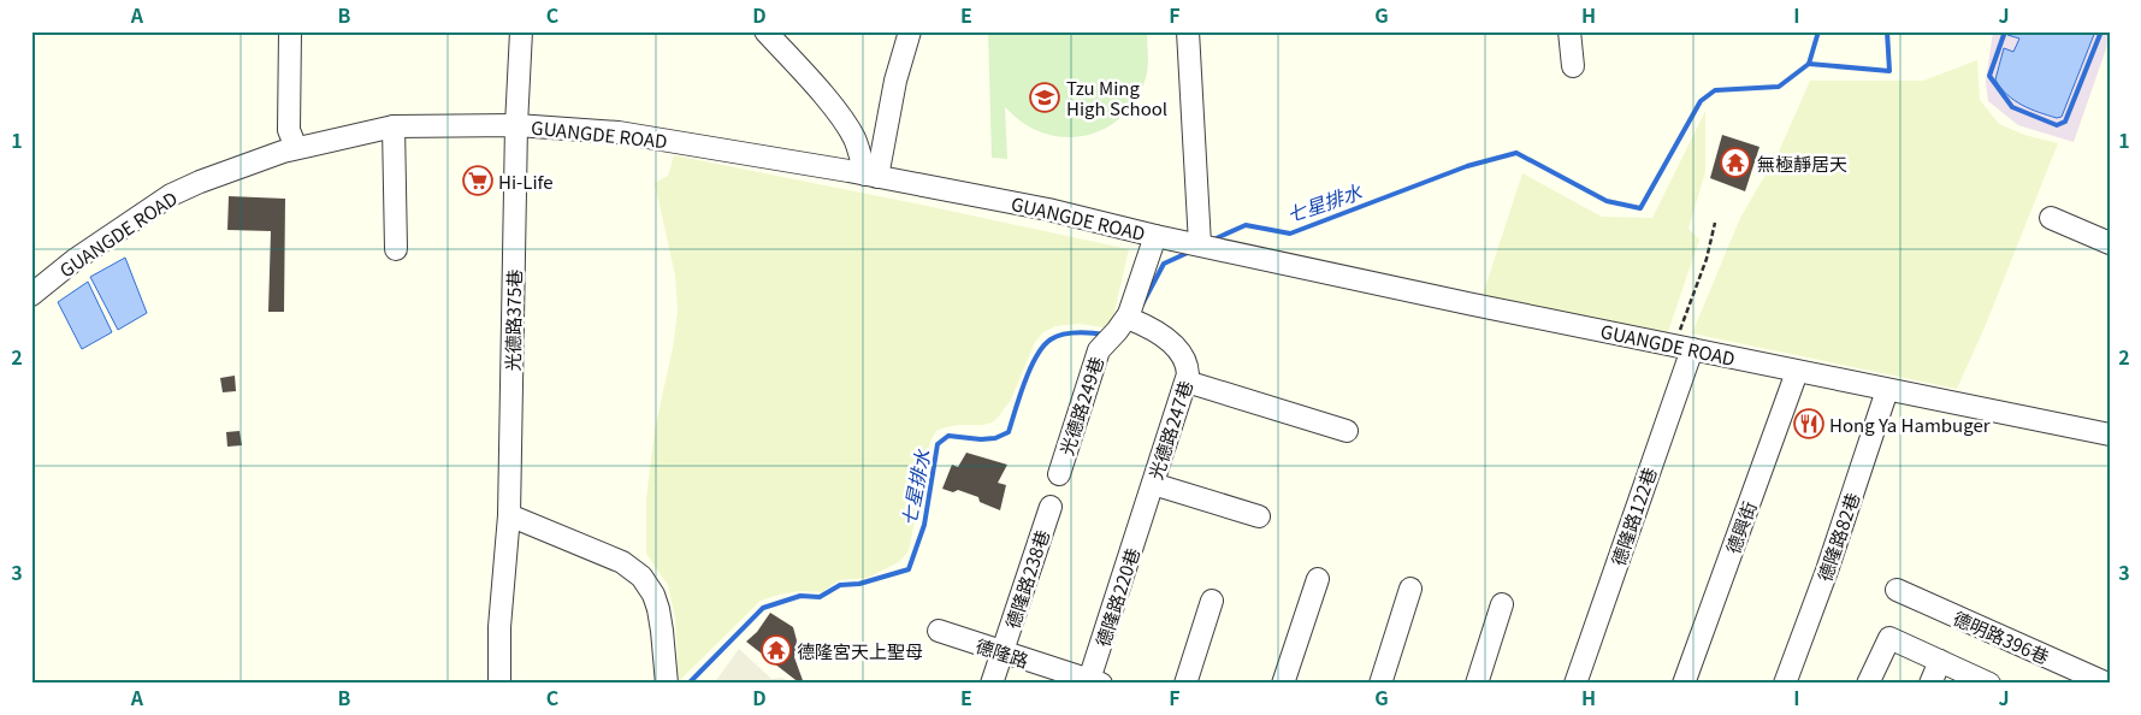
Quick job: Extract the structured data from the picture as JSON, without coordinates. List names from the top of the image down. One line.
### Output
{"streets":{"street":["GUANGDE ROAD","光德路375巷","光德路249巷","光德路247巷","德隆路122巷","德興街","德隆路82巷","德隆路238巷","德隆路220巷","德明路396巷","德隆路"]},"crossings":[["GUANGDE ROAD","光德路375巷"],["GUANGDE ROAD","德隆路122巷"],["GUANGDE ROAD","德興街"],["GUANGDE ROAD","德隆路82巷"],["光德路249巷","光德路247巷"],["光德路247巷","德隆路220巷"],["德隆路238巷","德隆路"],["德隆路220巷","德隆路"]],"water":["七星排水"],"places":{"school or university":["Tzu Ming High School"],"temple":["無極靜居天","德隆宮天上聖母"],"supermarket":["Hi-Life"],"restaurant":["Hong Ya Hambuger"]},"grid":{"columns":["A","B","C","D","E","F","G","H","I","J"],"rows":["1","2","3"]}}
